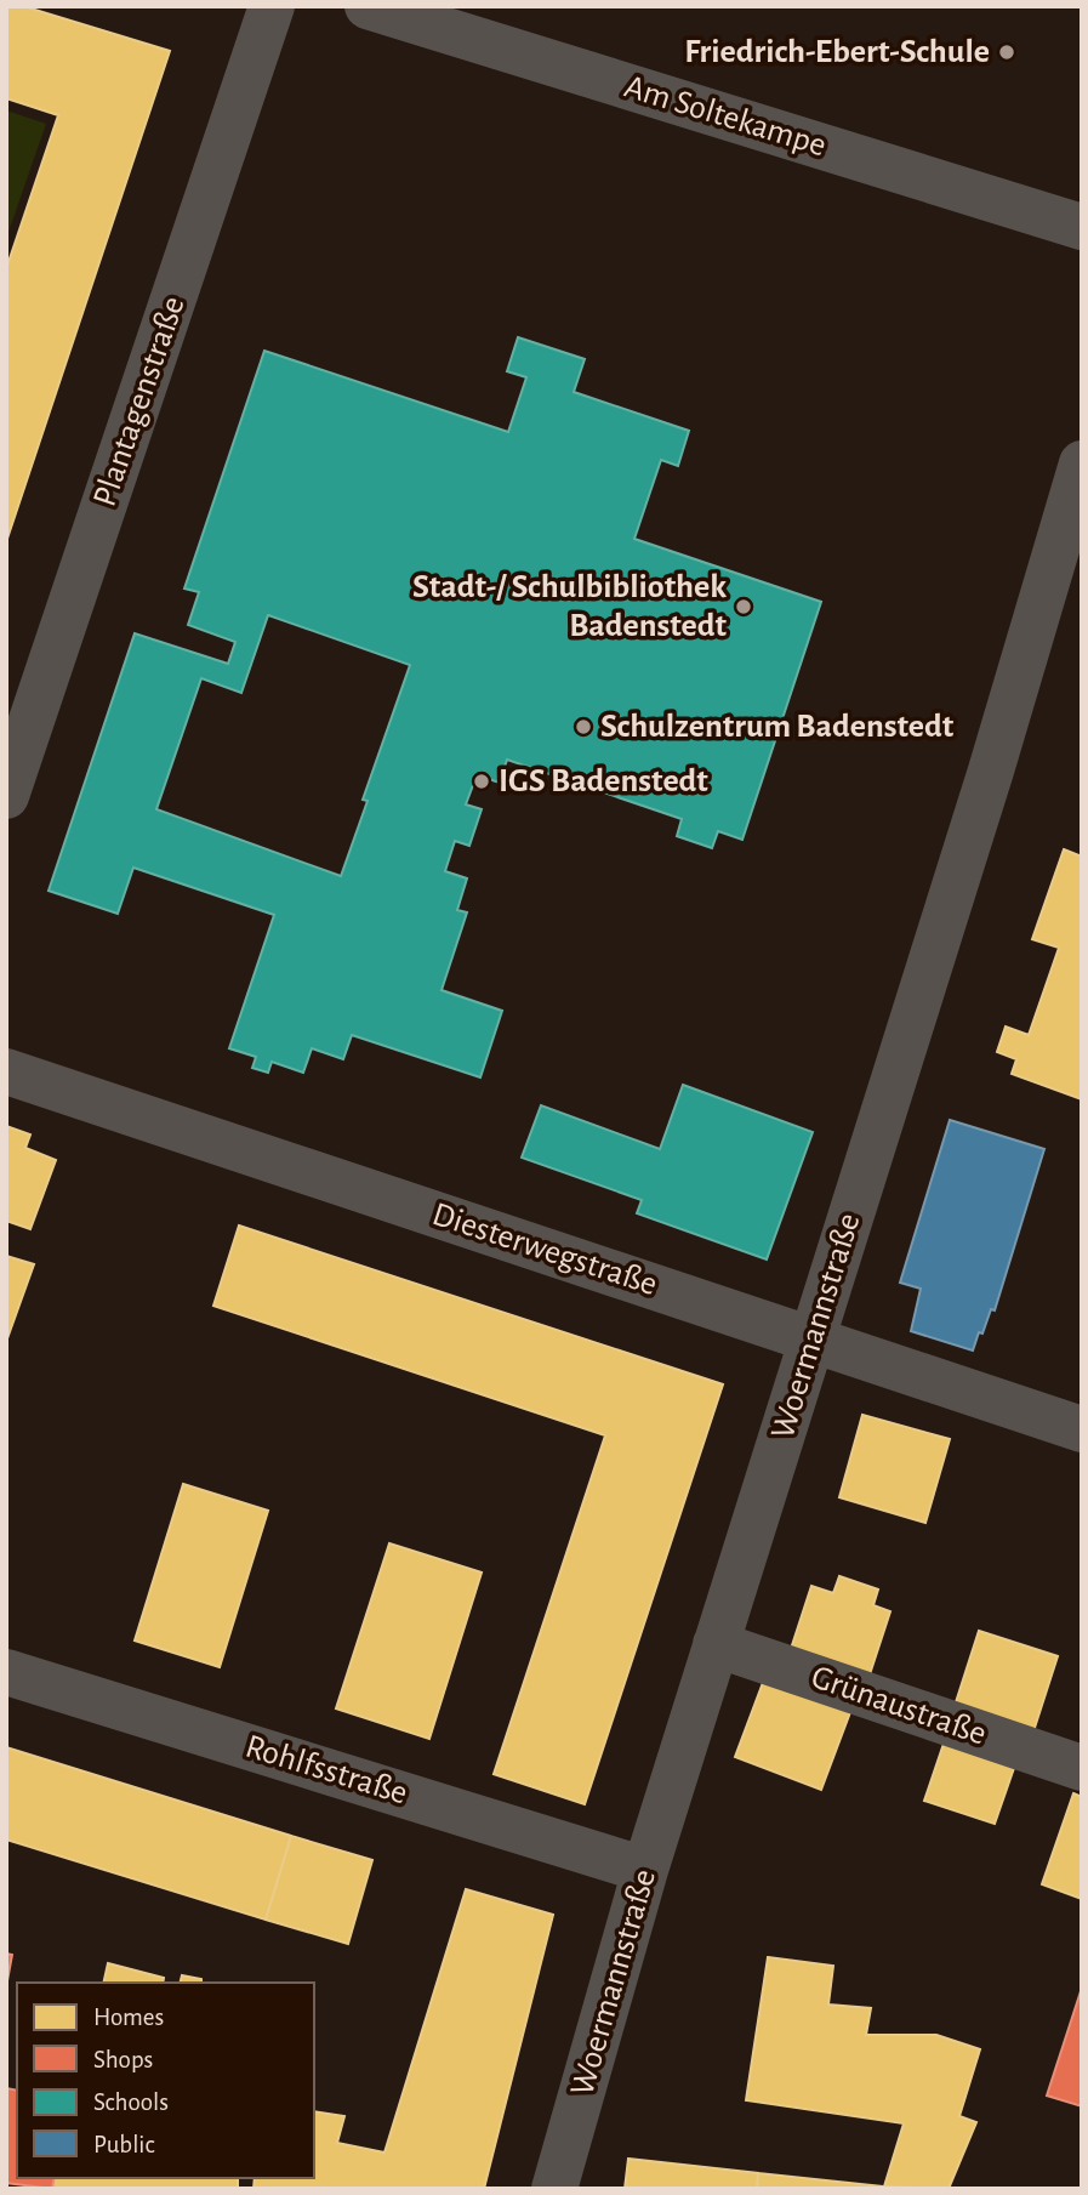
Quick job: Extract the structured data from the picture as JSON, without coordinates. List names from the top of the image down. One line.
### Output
{"streets":{"street":["Am Soltekampe","Plantagenstraße","Diesterwegstraße","Woermannstraße","Grünaustraße","Rohlfsstraße"]},"crossings":[["Diesterwegstraße","Woermannstraße"],["Woermannstraße","Grünaustraße"],["Woermannstraße","Rohlfsstraße"]],"places":["Friedrich-Ebert-Schule","Stadt-/ Schulbibliothek Badenstedt","Schulzentrum Badenstedt","IGS Badenstedt"],"legend":["Homes","Shops","Schools","Public"]}
